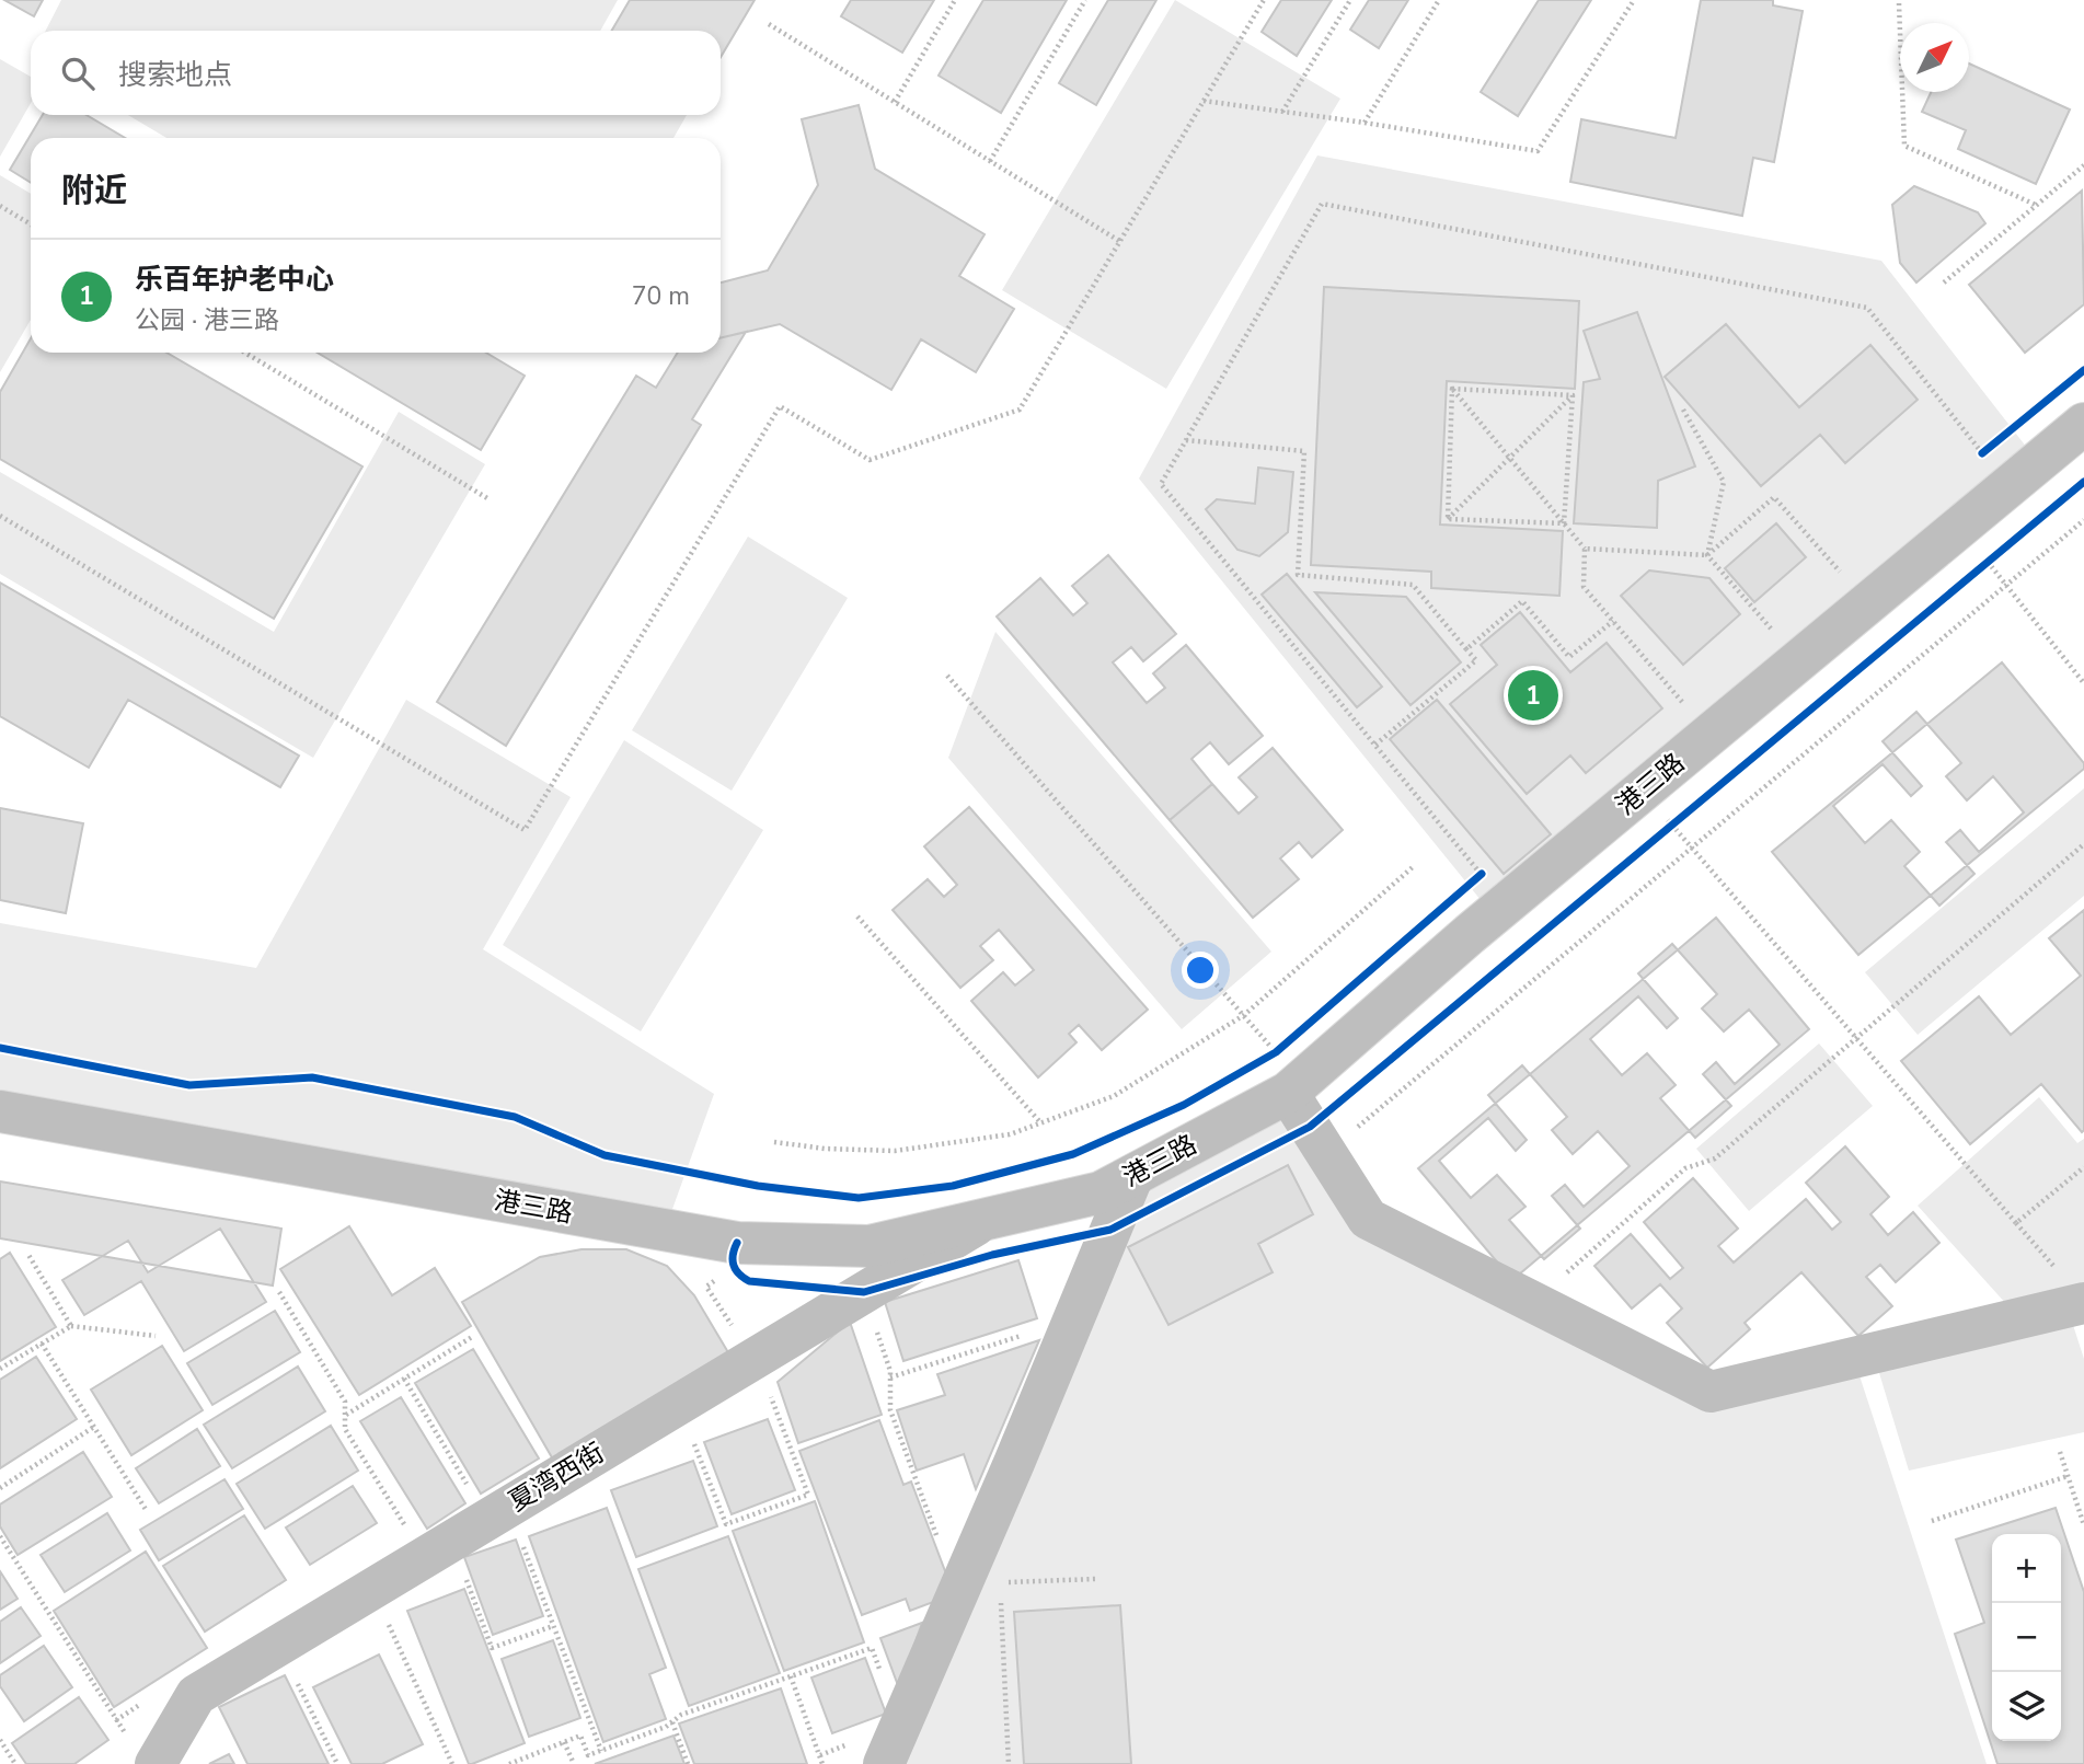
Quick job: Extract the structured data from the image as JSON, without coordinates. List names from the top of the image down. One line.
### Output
{"streets":{"main road":["港三路","夏湾西街"]},"crossings":[["港三路","夏湾西街"]],"north":"top right","page":{"search":"搜索地点","heading":"附近","list":[{"mark":"1","name":"乐百年护老中心","note":"公园 · 港三路","value":"70 m"}],"pins":"1","map_buttons":["+","−"]}}
